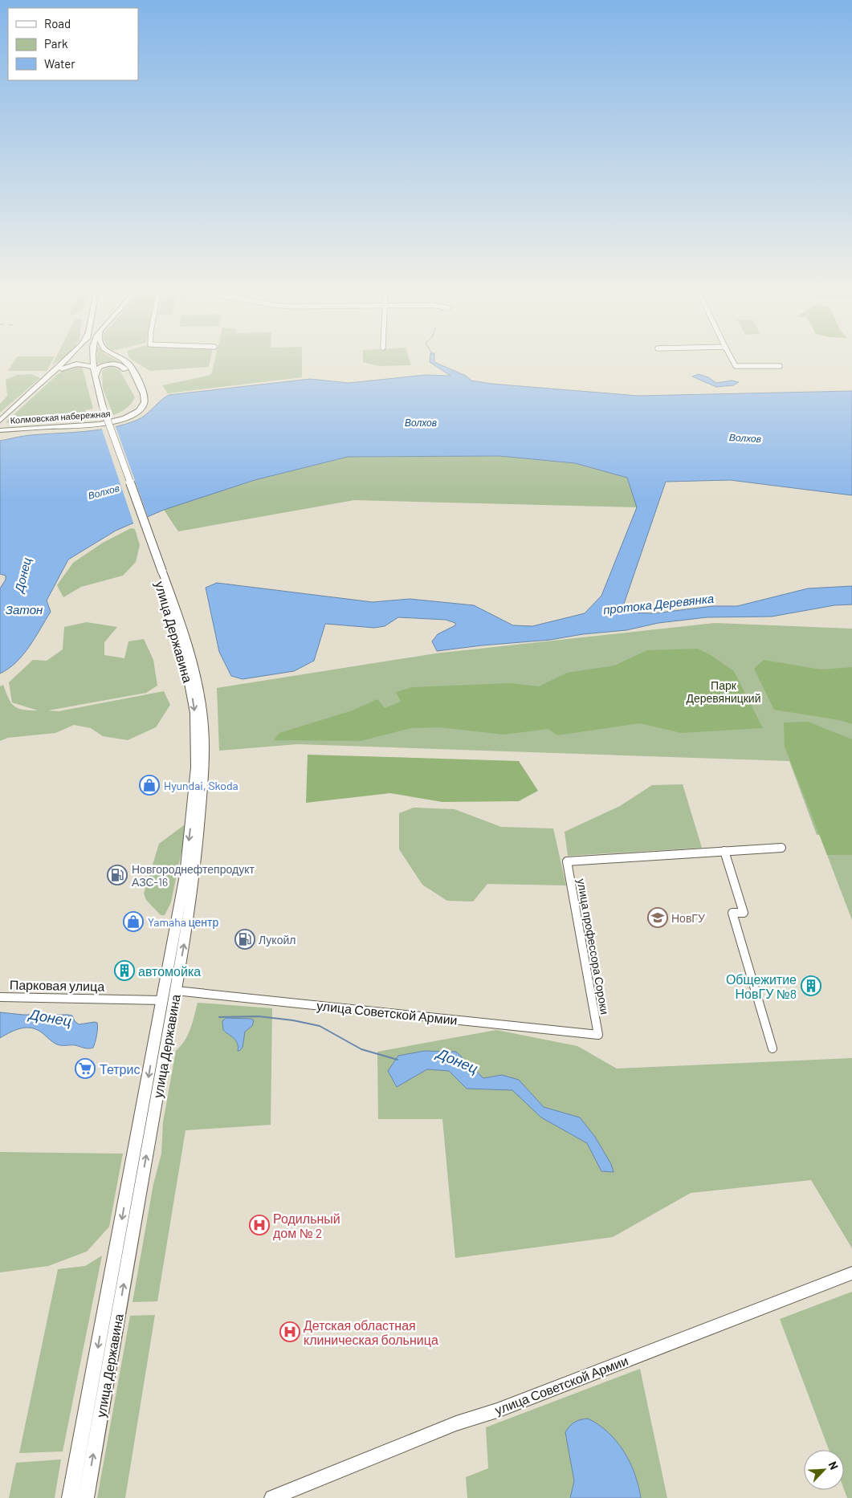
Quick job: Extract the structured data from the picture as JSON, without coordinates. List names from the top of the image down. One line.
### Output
{"streets":{"main road":["Колмовская набережная","улица Державина","улица Советской Армии"],"street":["улица профессора Сороки","Парковая улица"]},"crossings":[["улица Державина","Парковая улица"],["улица Державина","улица Советской Армии"],["улица профессора Сороки","улица Советской Армии"]],"water":["Волхов","Донец","протока Деревянка","Затон"],"parks":["Парк Деревяницкий"],"places":{"shop":["Hyundai, Skoda","Yamaha центр"],"fuel station":["Новгороднефтепродукт АЗС-16","Лукойл"],"school or university":["НовГУ"],"building":["автомойка","Общежитие НовГУ №8"],"supermarket":["Тетрис"],"hospital":["Родильный дом № 2","Детская областная клиническая больница"]},"legend":["Road","Park","Water"],"north":"top right"}
